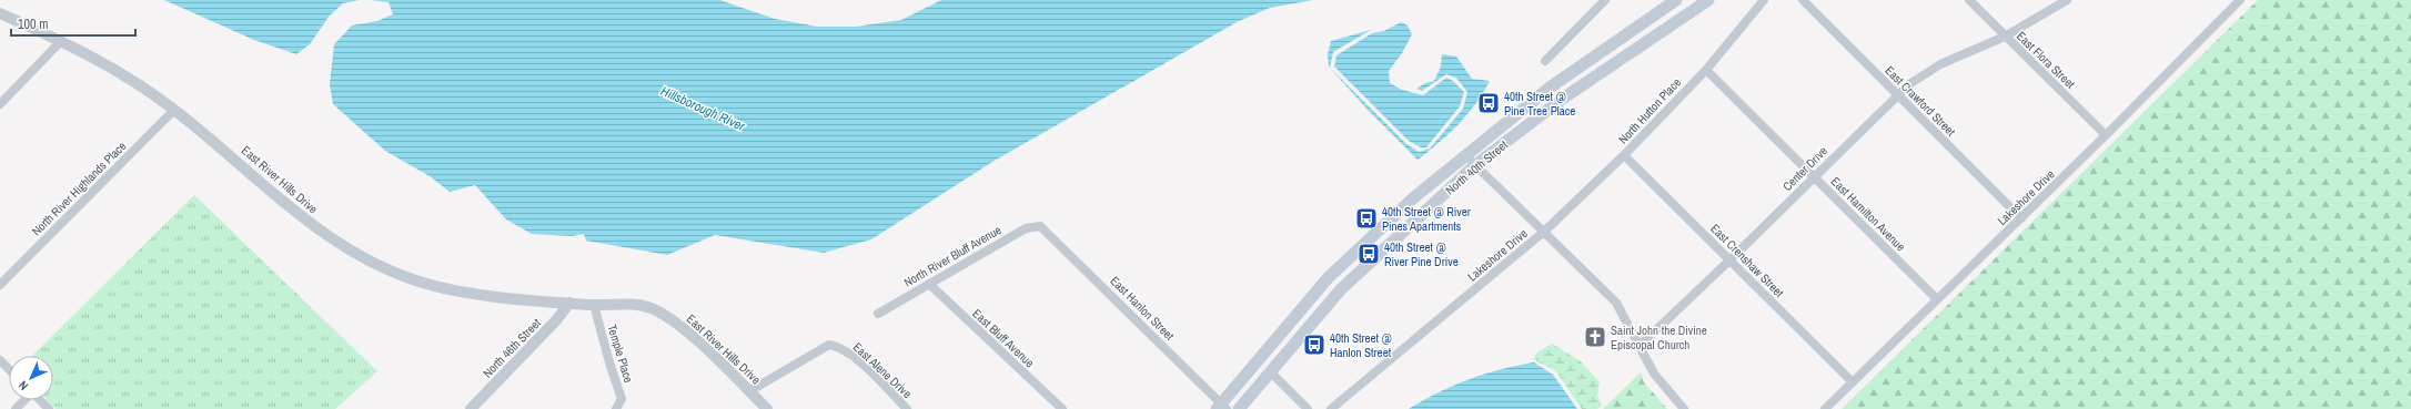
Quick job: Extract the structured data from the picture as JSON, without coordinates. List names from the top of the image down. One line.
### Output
{"streets":{"main road":["North 40th Street"],"street":["East Flora Street","East Crawford Street","North Hutton Place","Center Drive","East River Hills Drive","North River Highlands Place","Lakeshore Drive","East Hamilton Avenue","North River Bluff Avenue","East Crenshaw Street","East Hanlon Street","East Bluff Avenue","North 46th Street","Temple Place","East Alene Drive"]},"crossings":[["East Flora Street","Center Drive"],["East Flora Street","Lakeshore Drive"],["East Crawford Street","Center Drive"],["East Crawford Street","Lakeshore Drive"],["North Hutton Place","Lakeshore Drive"],["North Hutton Place","East Hamilton Avenue"],["North Hutton Place","East Crenshaw Street"],["North 40th Street","East Hanlon Street"],["Center Drive","Lakeshore Drive"],["Center Drive","East Hamilton Avenue"],["Center Drive","East Crenshaw Street"],["East River Hills Drive","North River Highlands Place"],["East River Hills Drive","North 46th Street"],["East River Hills Drive","Temple Place"],["East River Hills Drive","East Alene Drive"],["Lakeshore Drive","East Hamilton Avenue"],["Lakeshore Drive","East Crenshaw Street"],["North River Bluff Avenue","East Hanlon Street"],["North River Bluff Avenue","East Bluff Avenue"]],"water":["Hillsborough River"],"places":{"bus stop":["40th Street @ Pine Tree Place","40th Street @ River Pines Apartments","40th Street @ River Pine Drive","40th Street @ Hanlon Street"],"church":["Saint John the Divine Episcopal Church"]},"scale_bar":"100 m","north":"bottom left"}
